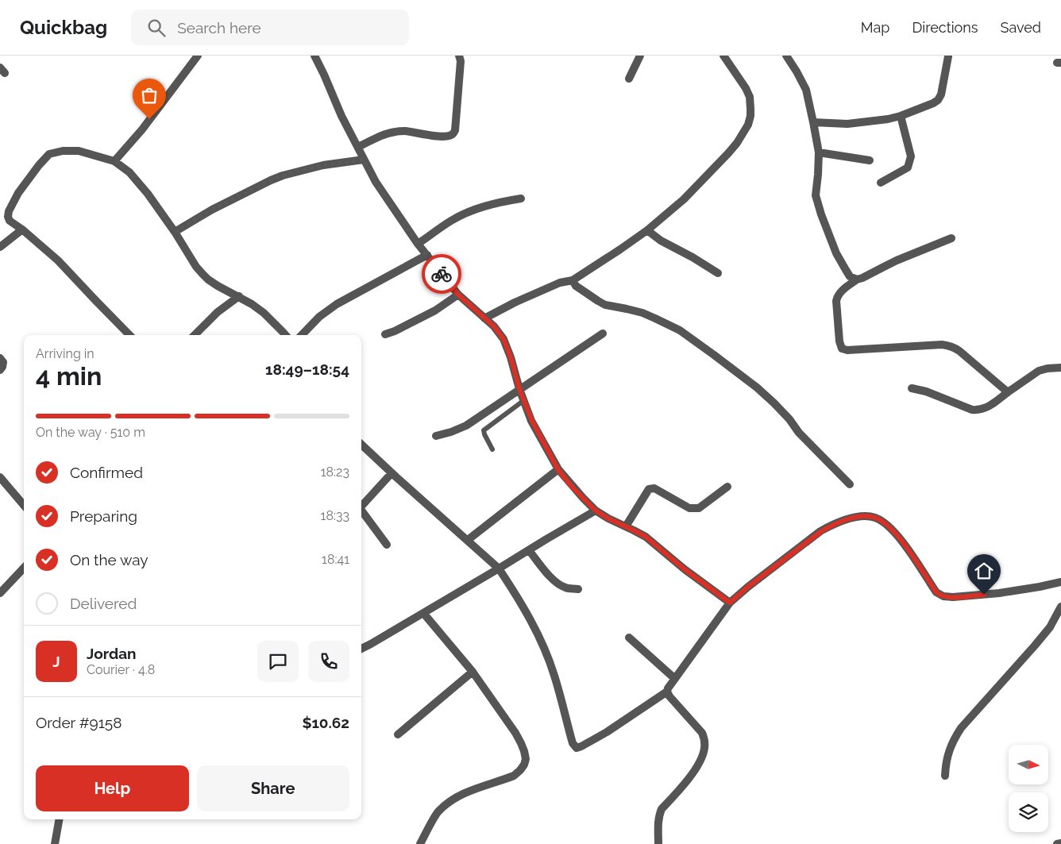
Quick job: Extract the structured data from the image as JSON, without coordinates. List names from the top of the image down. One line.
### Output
{"north":"right","page":{"header":"Quickbag","search":"Search here","nav":["Map","Directions","Saved"],"heading":["4 min","Arriving in","18:49–18:54"],"panel":["Jordan","Courier · 4.8","Order #9158","$10.62"],"bar":"On the way · 510 m","list":[["Confirmed","18:23"],["Preparing","18:33"],["On the way","18:41"],"Delivered"],"round":"J","buttons":["Help","Share"]}}
